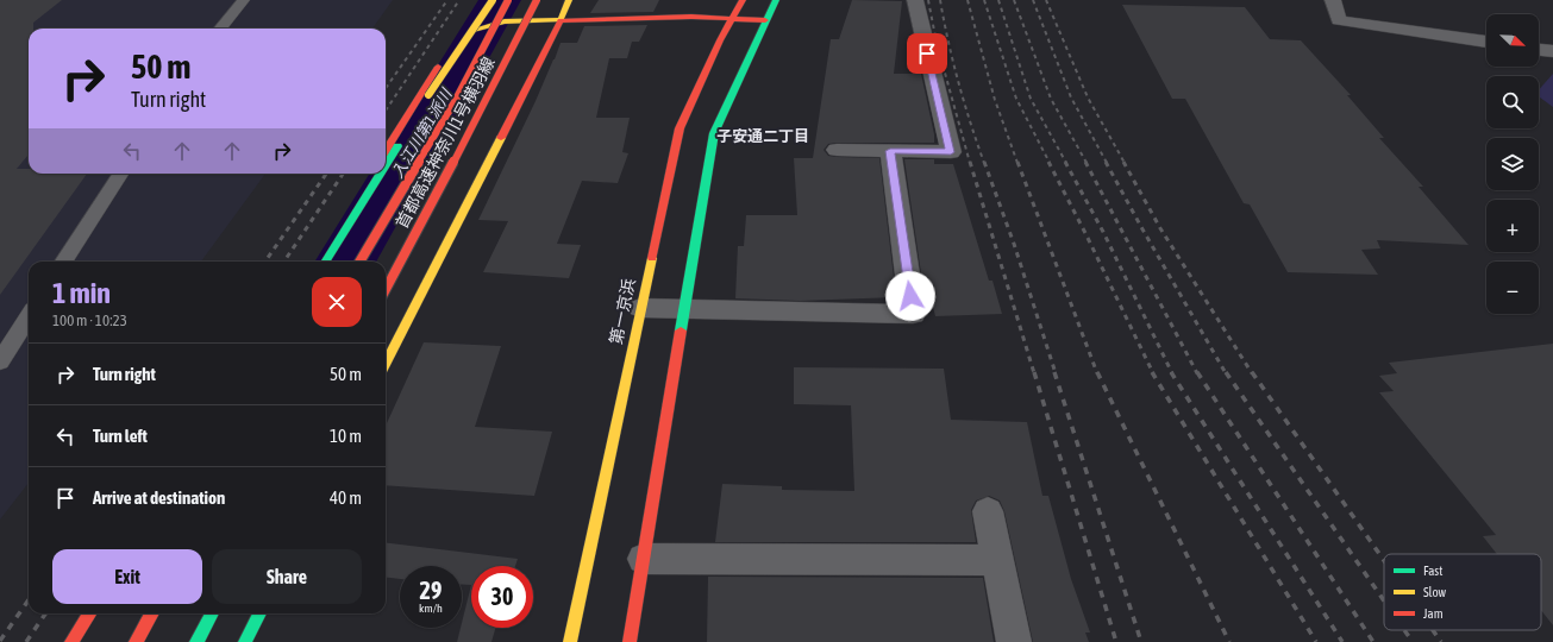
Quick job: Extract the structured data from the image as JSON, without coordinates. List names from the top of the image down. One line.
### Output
{"streets":{"main road":["首都高速神奈川1号横羽線","第一京浜"]},"districts":["子安通二丁目"],"water":["入江川第1派川"],"legend":["Fast","Slow","Jam"],"north":"bottom right","page":{"map_buttons":["+","−"],"turn":["50 m","Turn right"],"heading":["1 min","100 m · 10:23"],"list":[{"name":"Turn right","value":"50 m"},{"name":"Turn left","value":"10 m"},{"name":"Arrive at destination","value":"40 m"}],"buttons":["Exit","Share"],"speed":"29 km/h","limit":"30"}}
